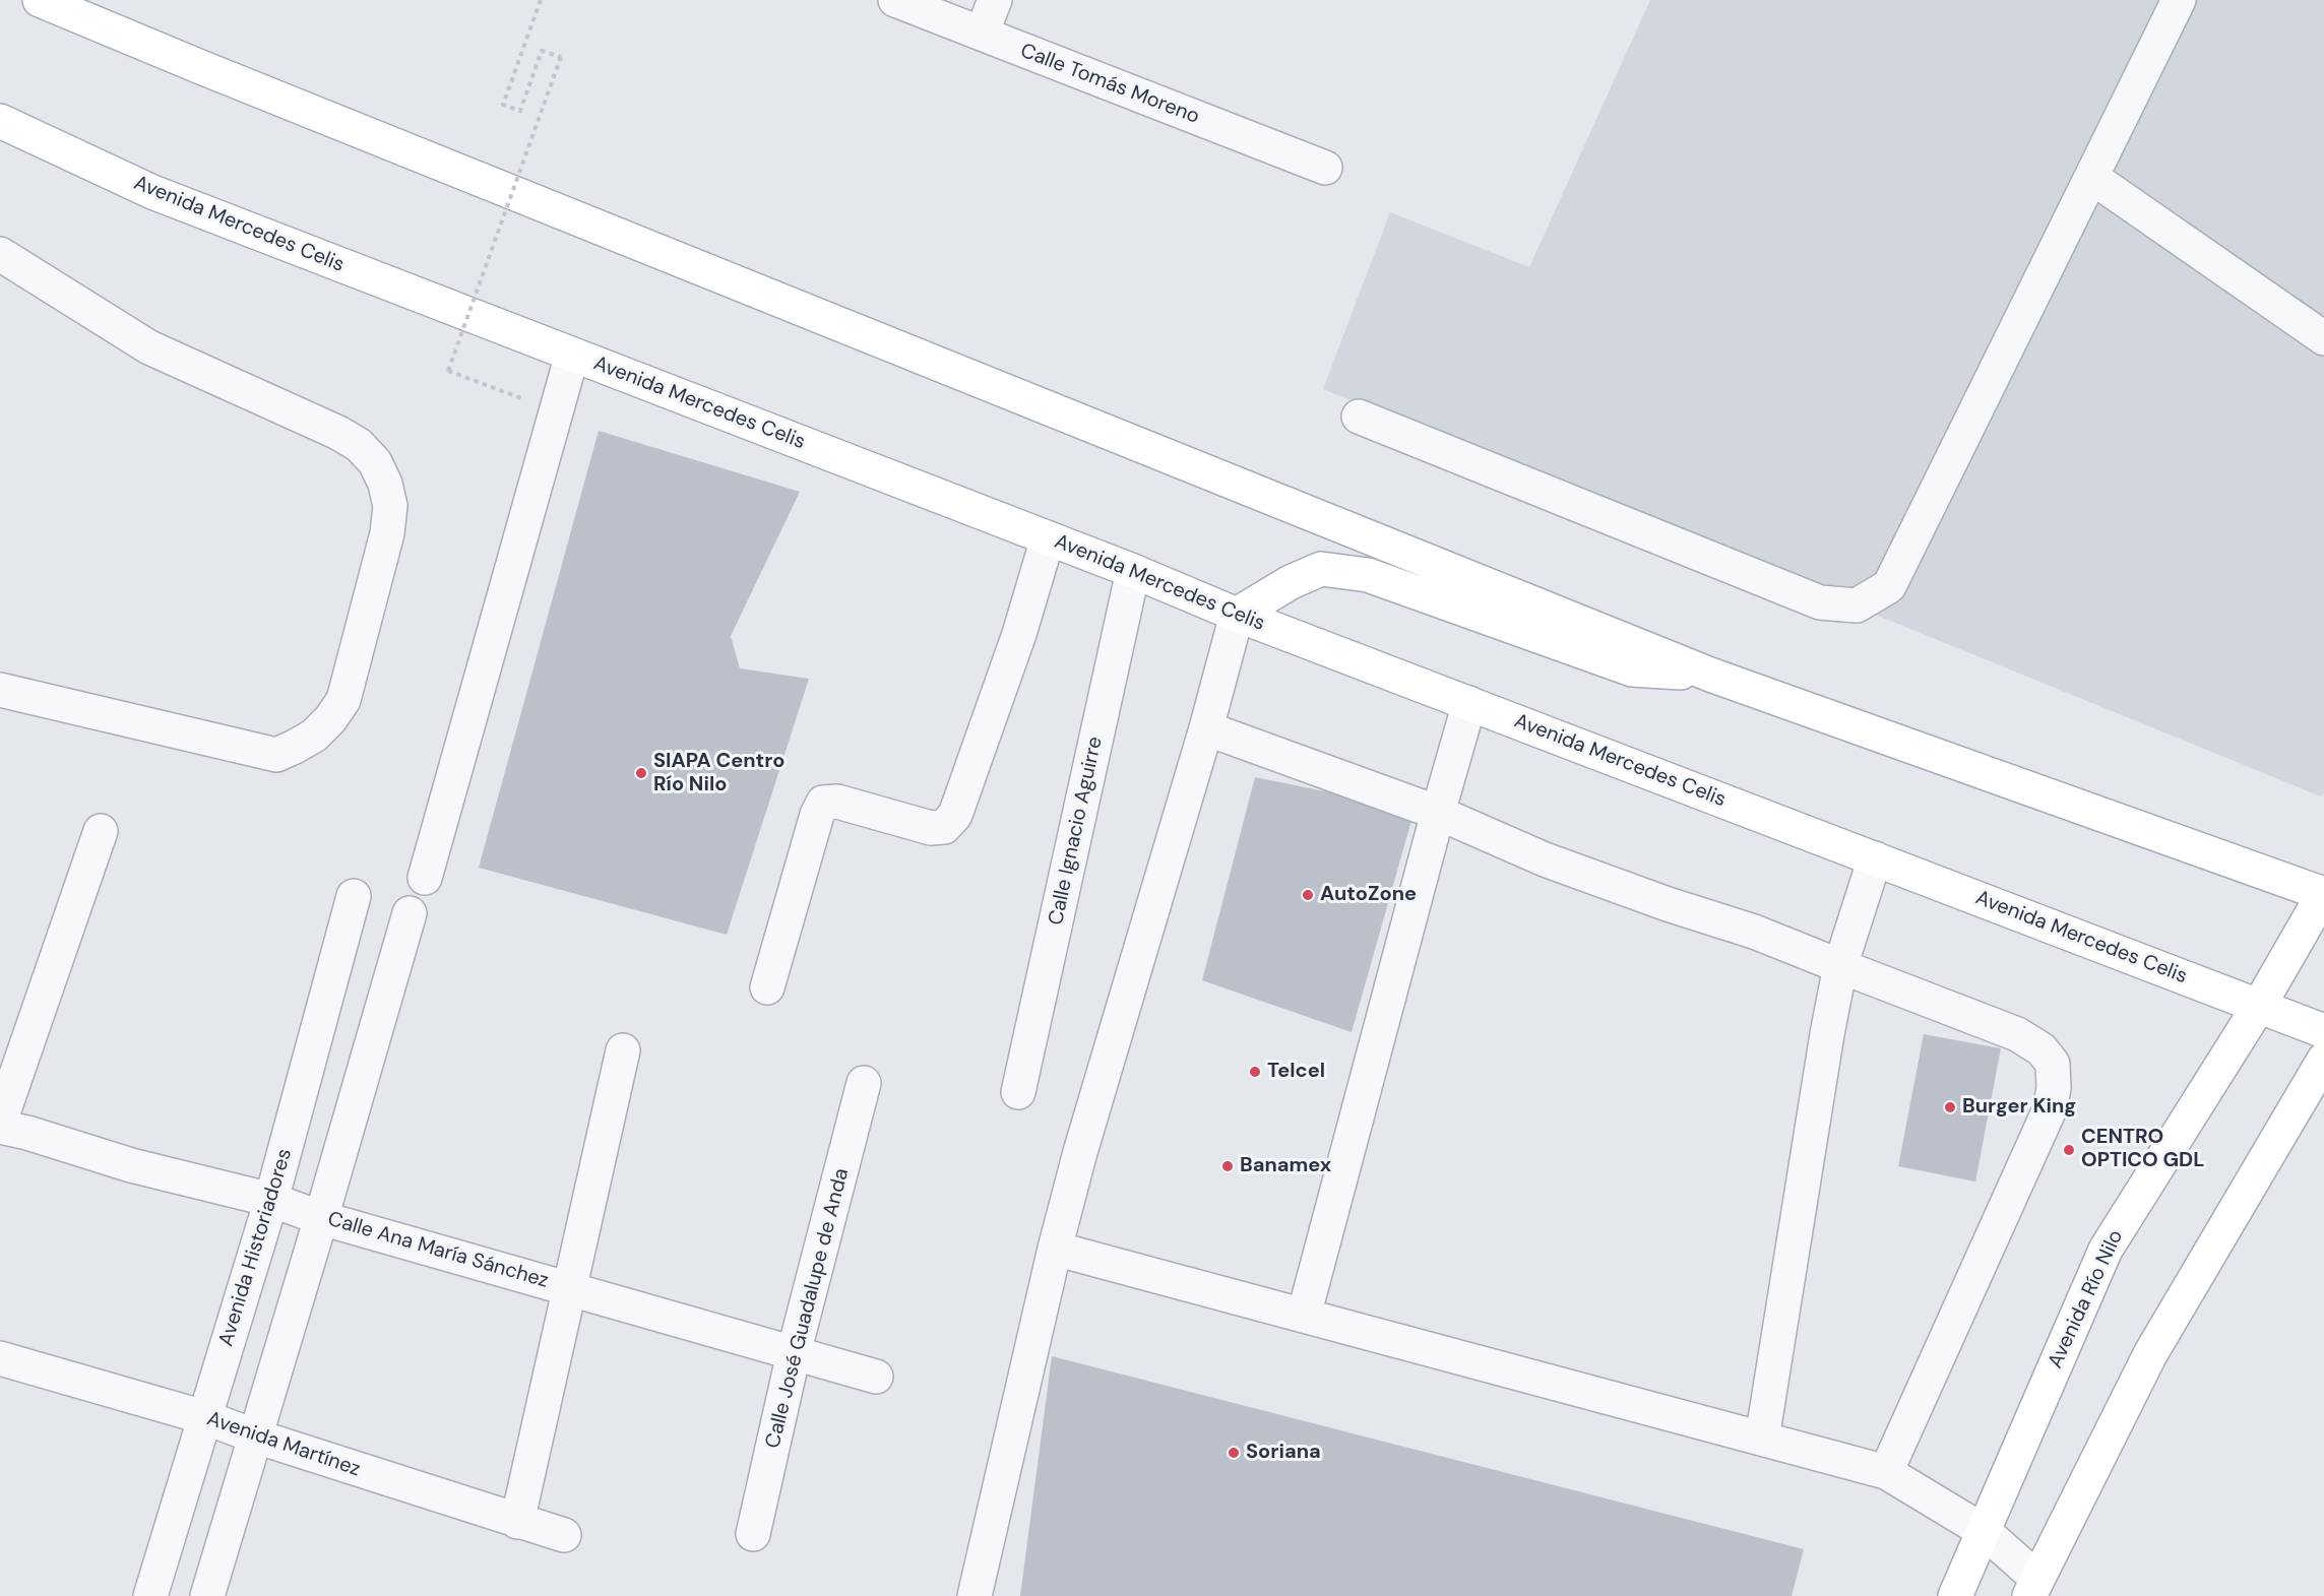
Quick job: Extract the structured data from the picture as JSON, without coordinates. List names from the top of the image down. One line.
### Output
{"streets":{"main road":["Avenida Mercedes Celis","Avenida Río Nilo"],"street":["Calle Tomás Moreno","Calle Ignacio Aguirre","Avenida Historiadores","Calle Ana María Sánchez","Calle José Guadalupe de Anda","Avenida Martínez"]},"crossings":[["Avenida Mercedes Celis","Calle Ignacio Aguirre"],["Avenida Mercedes Celis","Avenida Río Nilo"],["Avenida Historiadores","Calle Ana María Sánchez"],["Avenida Historiadores","Avenida Martínez"],["Calle Ana María Sánchez","Calle José Guadalupe de Anda"]],"places":["SIAPA Centro Río Nilo","AutoZone","Telcel","Burger King","CENTRO OPTICO GDL","Banamex","Soriana"]}
